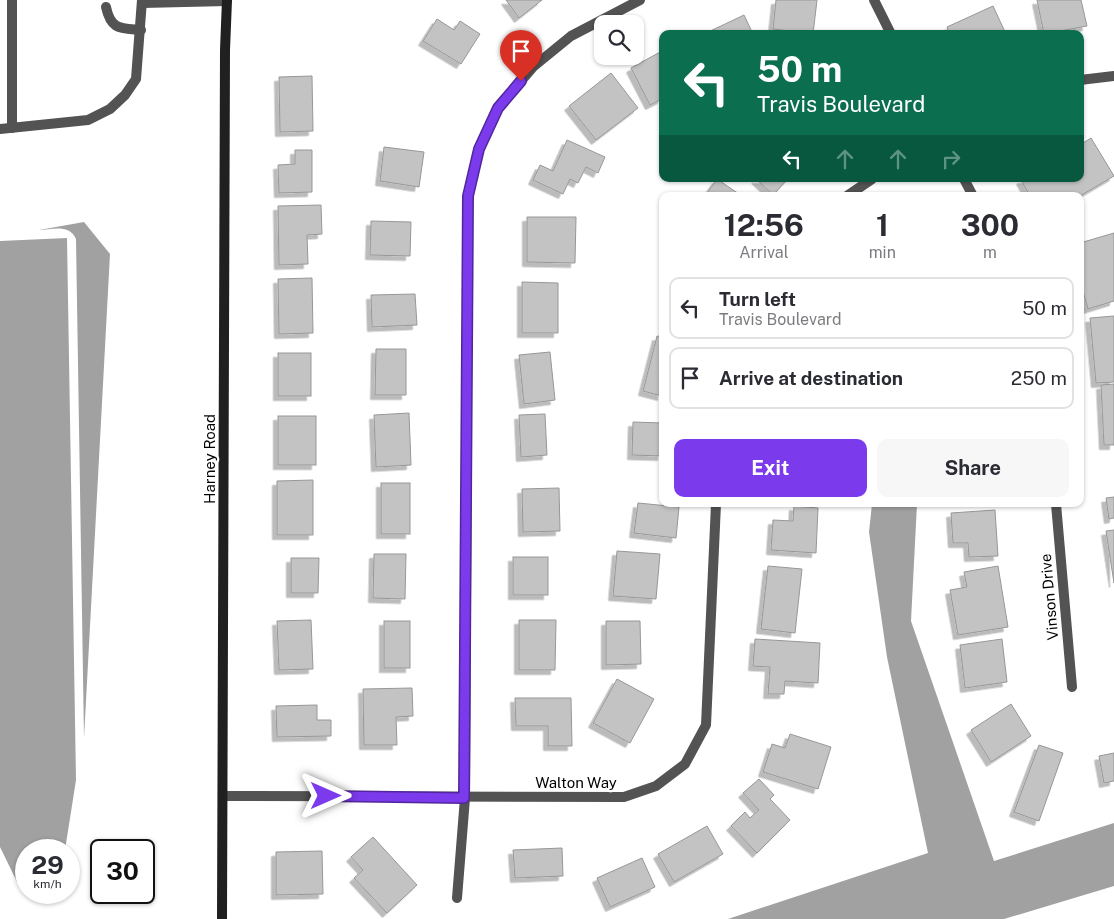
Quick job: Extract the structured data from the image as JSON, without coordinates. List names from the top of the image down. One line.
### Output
{"streets":{"street":["Harney Road","Vinson Drive","Walton Way"]},"crossings":[["Harney Road","Walton Way"]],"page":{"turn":["50 m","Travis Boulevard"],"eta":["12:56","Arrival","1","min","300","m"],"list":[{"name":"Turn left","note":"Travis Boulevard","value":"50 m"},{"name":"Arrive at destination","value":"250 m"}],"buttons":["Exit","Share"],"speed":"29 km/h","limit":"30"}}
